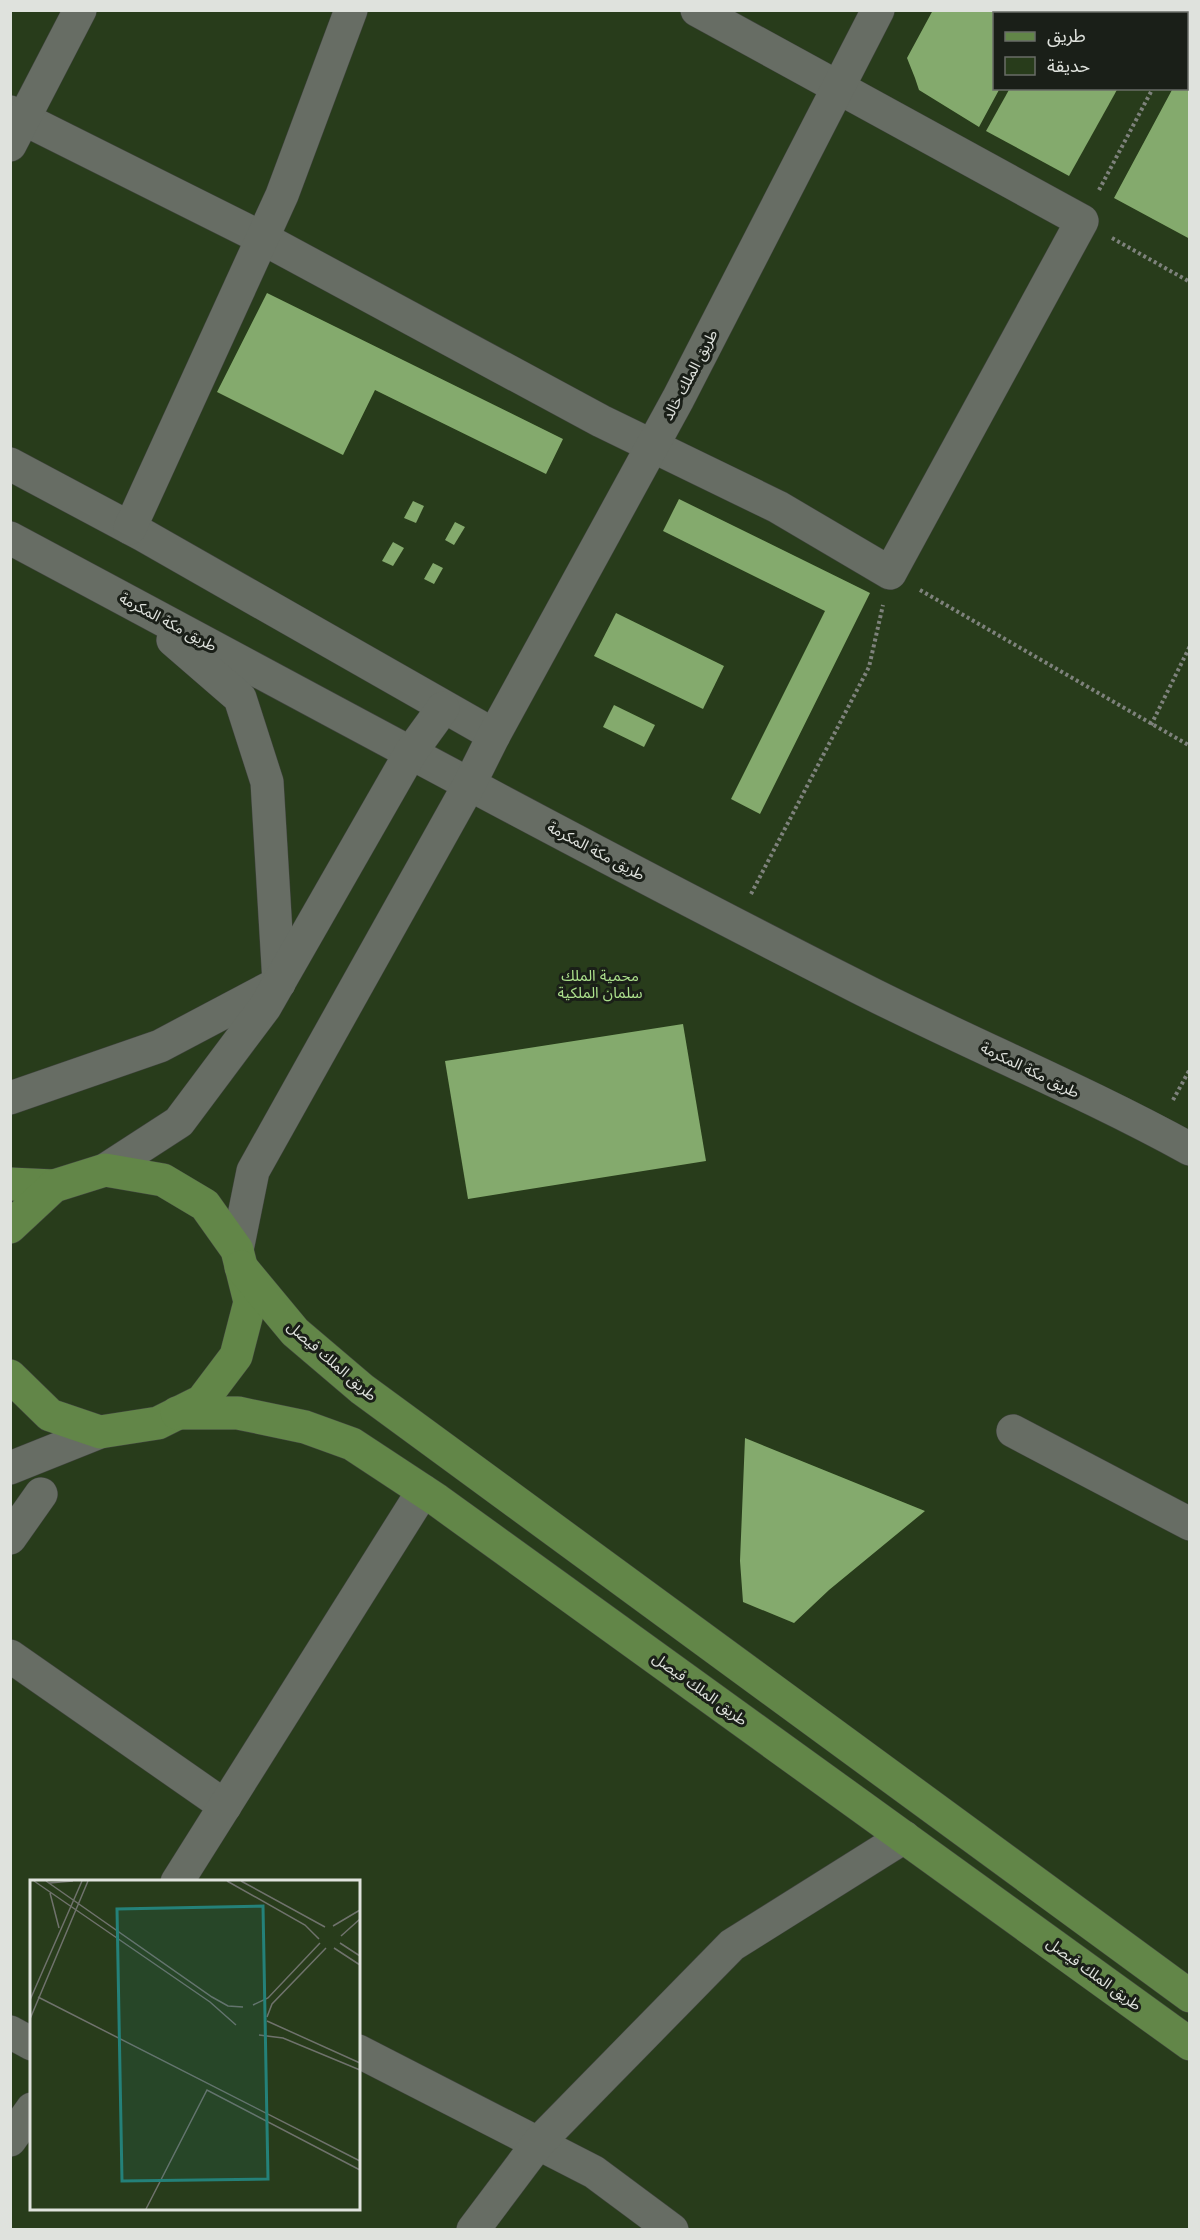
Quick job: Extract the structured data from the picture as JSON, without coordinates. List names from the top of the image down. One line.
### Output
{"streets":{"main road":["طريق الملك فيصل"],"street":["طريق الملك خالد","طريق مكة المكرمة"]},"crossings":[["طريق الملك خالد","طريق مكة المكرمة"],["طريق الملك خالد","طريق الملك فيصل"]],"parks":["محمية الملك سلمان الملكية"],"legend":["طريق","حديقة"]}
